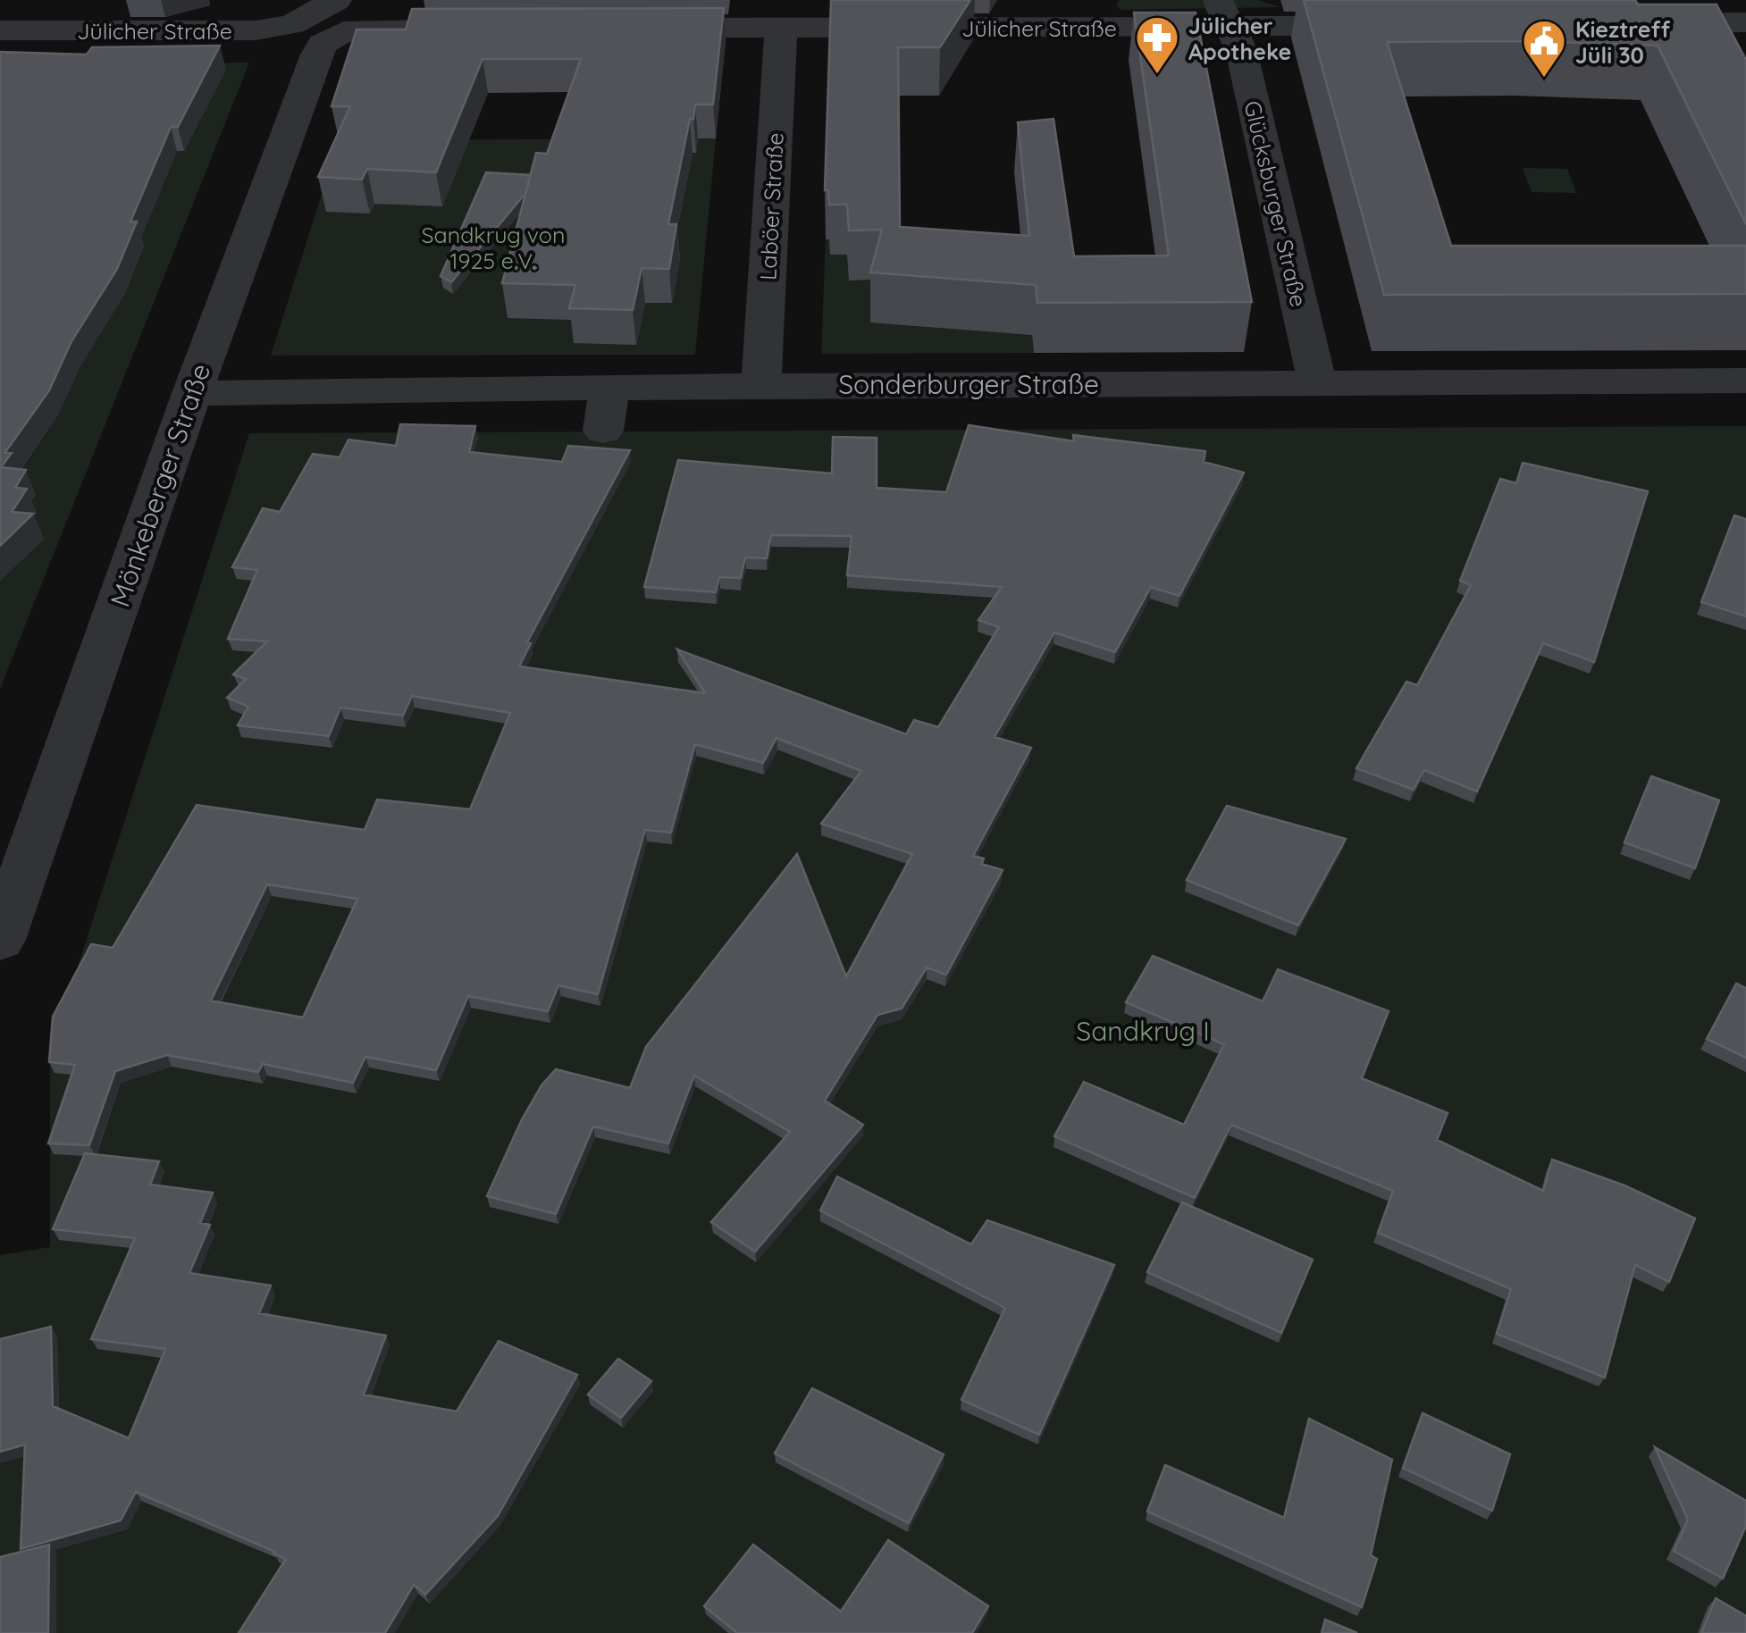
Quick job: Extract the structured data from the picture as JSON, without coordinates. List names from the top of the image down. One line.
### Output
{"streets":{"street":["Jülicher Straße","Glücksburger Straße","Laböer Straße","Sonderburger Straße","Mönkeberger Straße"]},"crossings":[["Jülicher Straße","Glücksburger Straße"],["Jülicher Straße","Laböer Straße"],["Jülicher Straße","Mönkeberger Straße"],["Glücksburger Straße","Sonderburger Straße"],["Laböer Straße","Sonderburger Straße"],["Sonderburger Straße","Mönkeberger Straße"]],"parks":["Sandkrug von 1925 e.V.","Sandkrug I"],"places":{"pharmacy":["Jülicher Apotheke"],"public building":["Kieztreff Jüli 30"]}}
